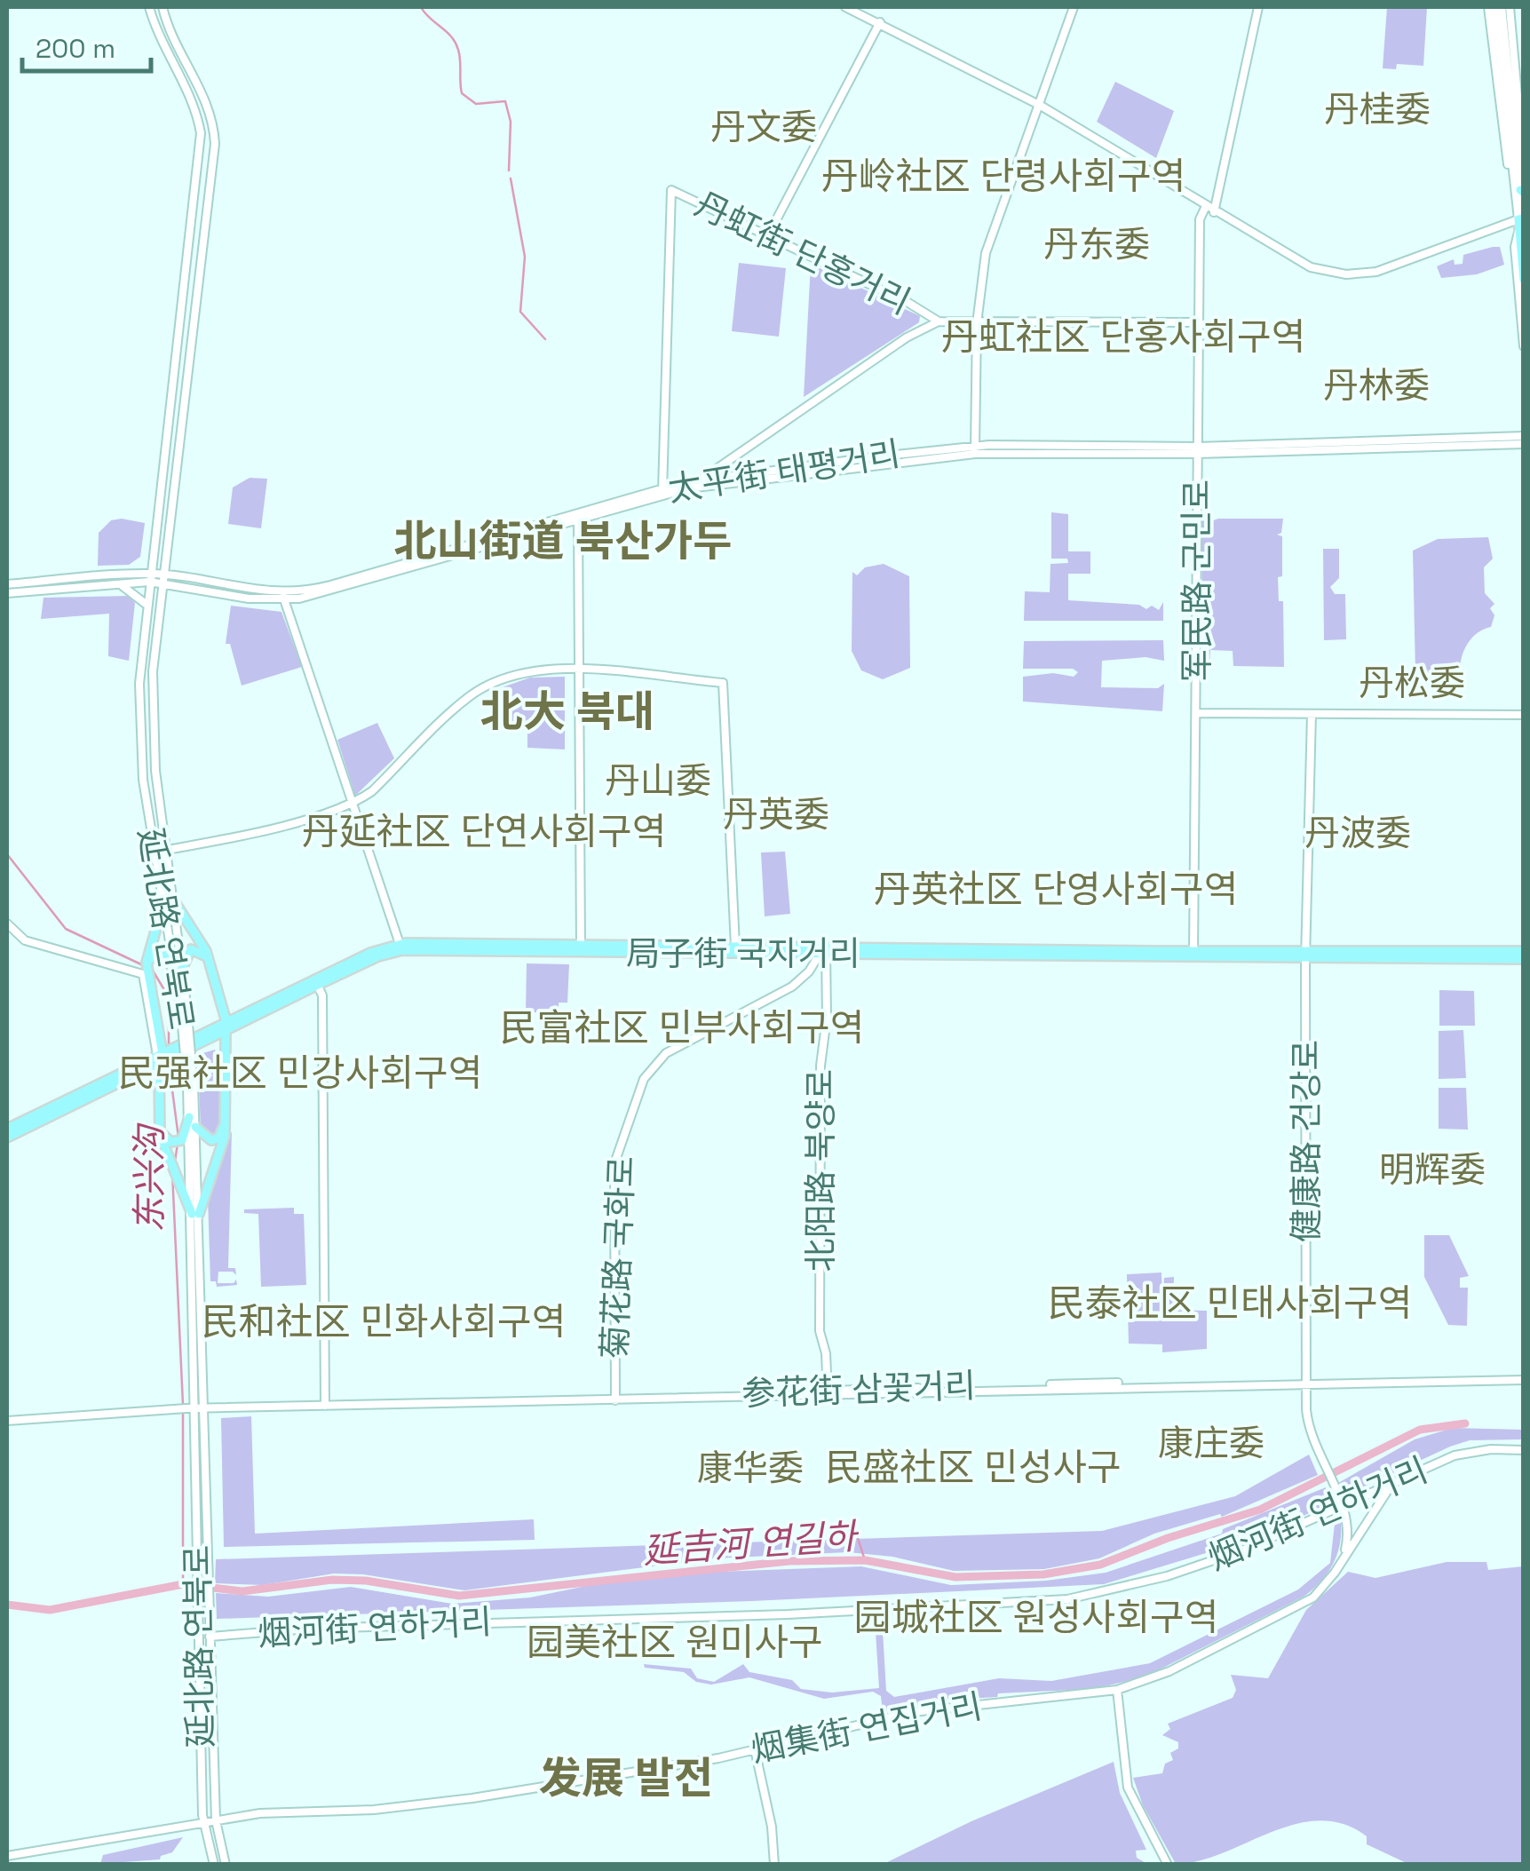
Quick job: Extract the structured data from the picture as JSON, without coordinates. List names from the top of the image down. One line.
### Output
{"streets":{"main road":["局子街 국자거리"],"street":["丹虹街 단홍거리","太平街 태평거리","军民路 군민로","延北路 연북로","健康路 건강로","北阳路 북양로","菊花路 국화로","参花街 삼꽃거리","烟河街 연하거리","烟集街 연집거리"]},"crossings":[["丹虹街 단홍거리","太平街 태평거리"],["丹虹街 단홍거리","军民路 군민로"],["太平街 태평거리","军民路 군민로"],["太平街 태평거리","延北路 연북로"],["军民路 군민로","局子街 국자거리"],["延北路 연북로","参花街 삼꽃거리"],["延北路 연북로","烟河街 연하거리"],["延北路 연북로","烟集街 연집거리"],["局子街 국자거리","健康路 건강로"],["局子街 국자거리","北阳路 북양로"],["局子街 국자거리","菊花路 국화로"],["健康路 건강로","参花街 삼꽃거리"],["健康路 건강로","烟河街 연하거리"],["健康路 건강로","烟集街 연집거리"],["北阳路 북양로","菊花路 국화로"],["北阳路 북양로","参花街 삼꽃거리"],["菊花路 국화로","参花街 삼꽃거리"],["烟河街 연하거리","烟集街 연집거리"]],"districts":["丹桂委","丹文委","丹岭社区 단령사회구역","丹东委","丹虹社区 단홍사회구역","丹林委","北山街道 북산가두","丹松委","北大 북대","丹山委","丹英委","丹延社区 단연사회구역","丹波委","丹英社区 단영사회구역","民富社区 민부사회구역","民强社区 민강사회구역","明辉委","民泰社区 민태사회구역","民和社区 민화사회구역","康庄委","民盛社区 민성사구","康华委","园城社区 원성사회구역","园美社区 원미사구","发展 발전"],"water":["东兴沟","延吉河 연길하"],"scale_bar":"200 m"}
